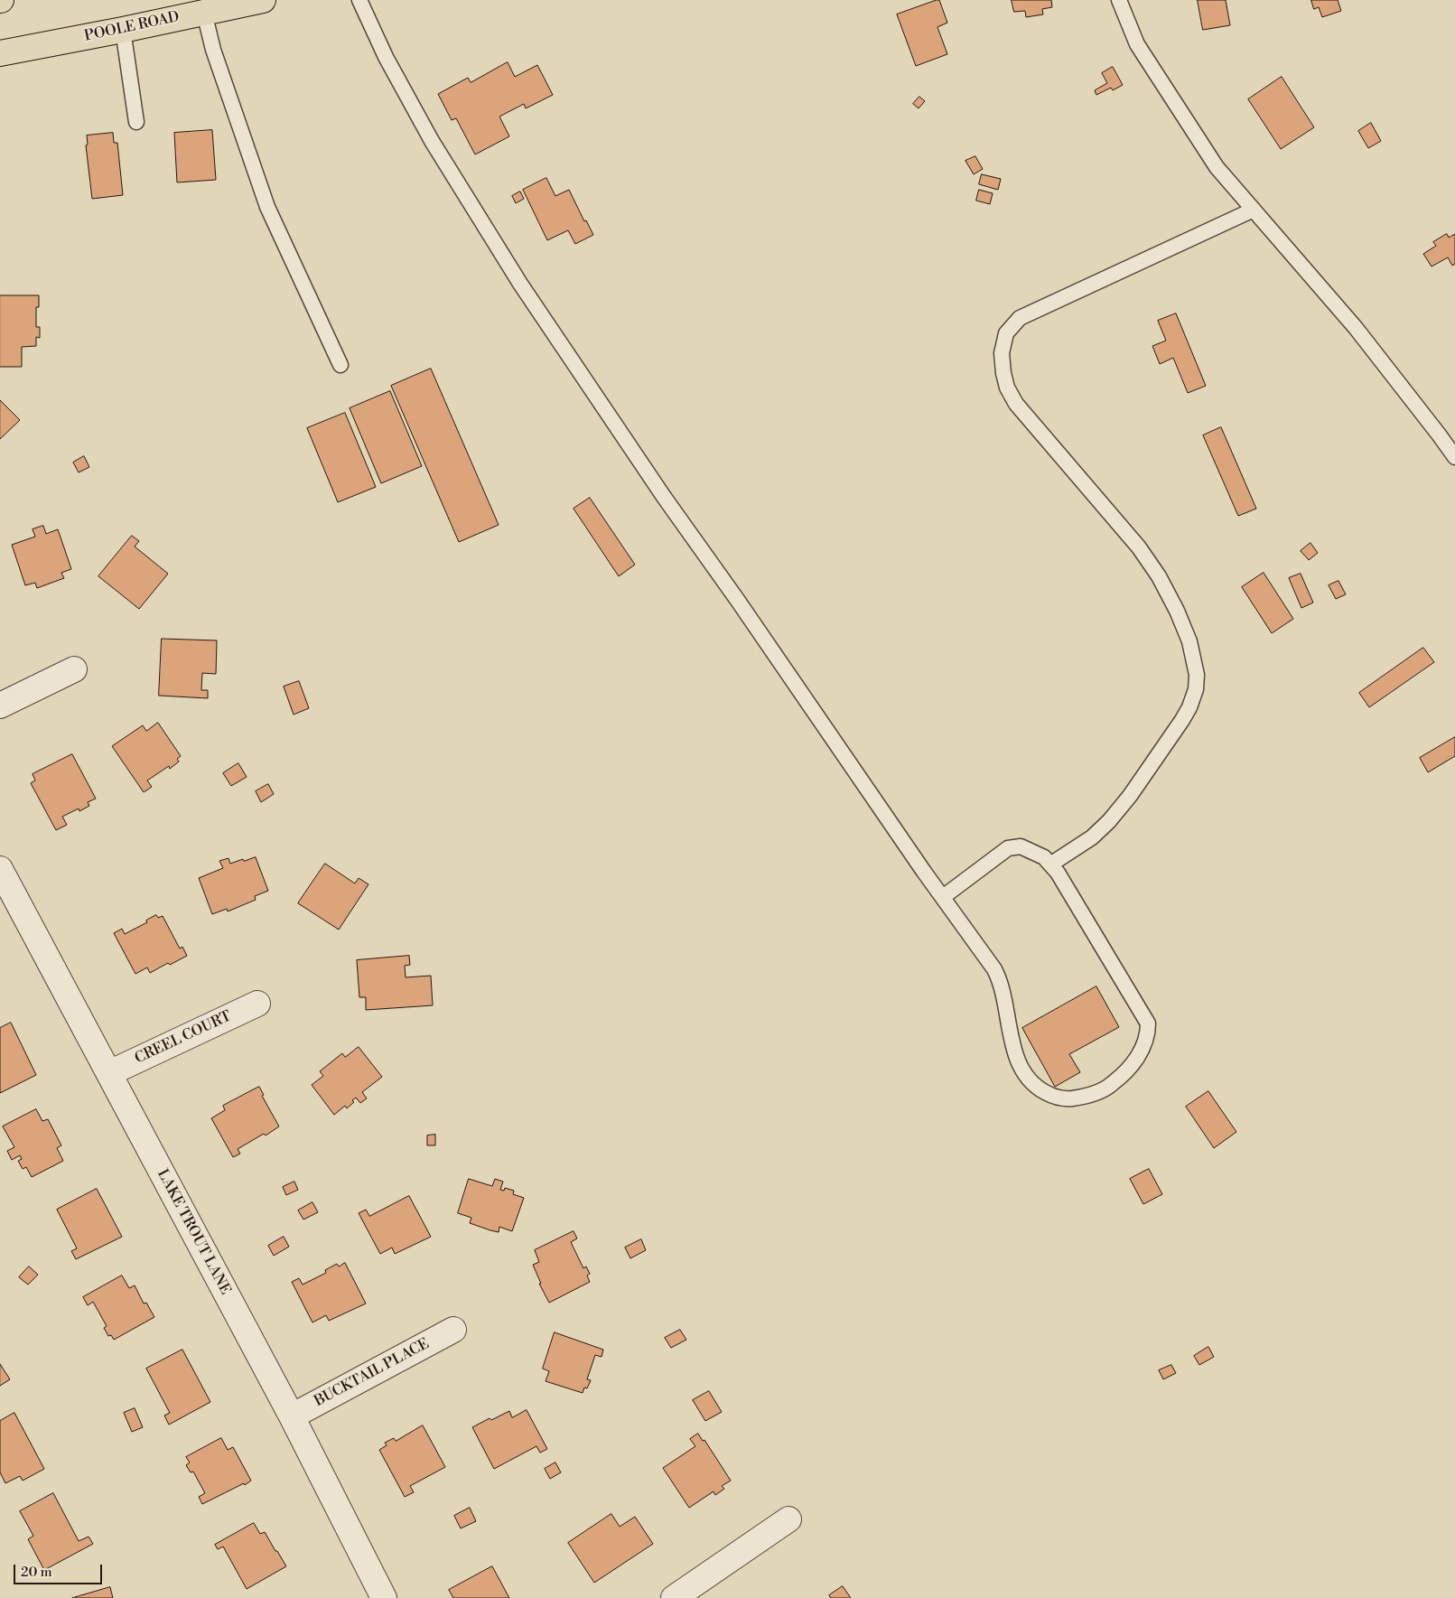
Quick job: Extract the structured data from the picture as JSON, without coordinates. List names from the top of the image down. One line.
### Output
{"streets":{"main road":["POOLE ROAD"],"street":["CREEL COURT","LAKE TROUT LANE","BUCKTAIL PLACE"]},"crossings":[["CREEL COURT","LAKE TROUT LANE"],["LAKE TROUT LANE","BUCKTAIL PLACE"]],"scale_bar":"20 m"}
